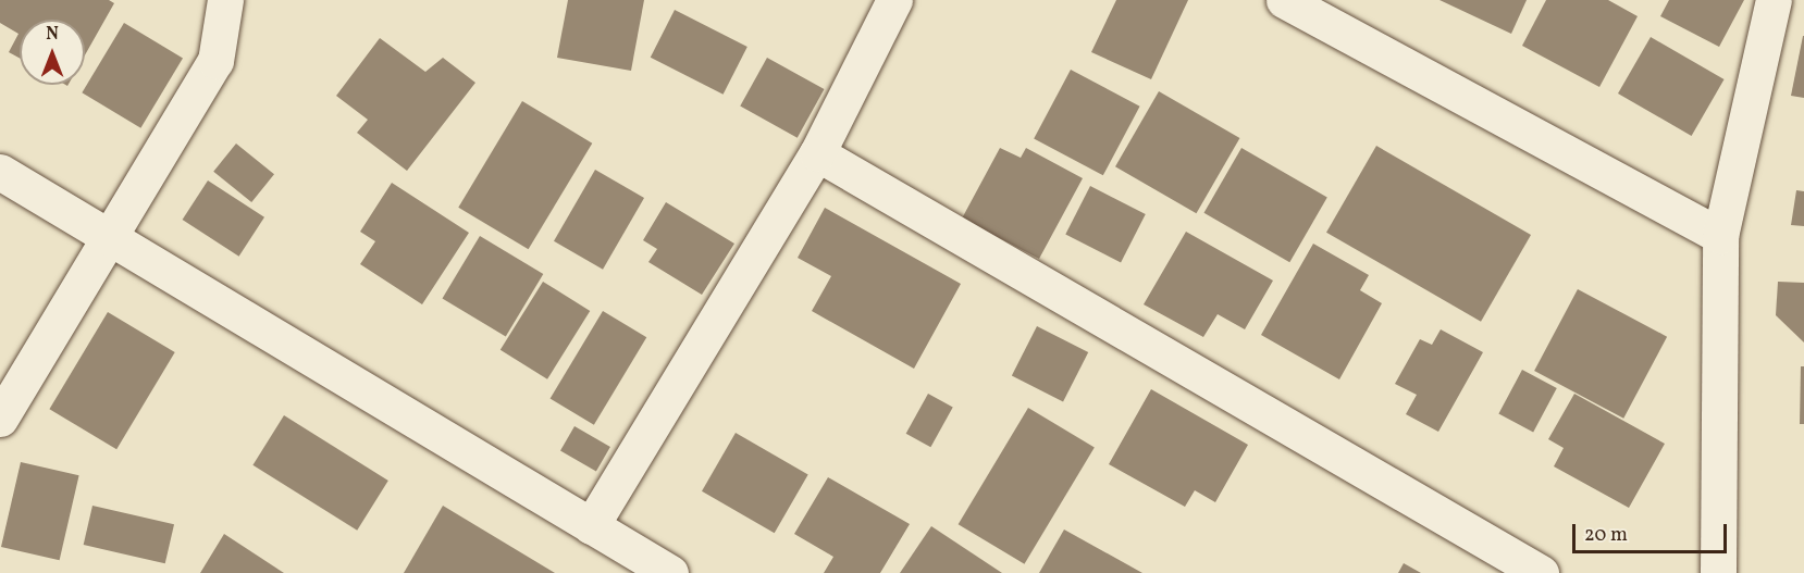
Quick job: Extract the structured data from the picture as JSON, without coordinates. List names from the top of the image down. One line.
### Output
{"scale_bar":"20 m","north":"top"}
